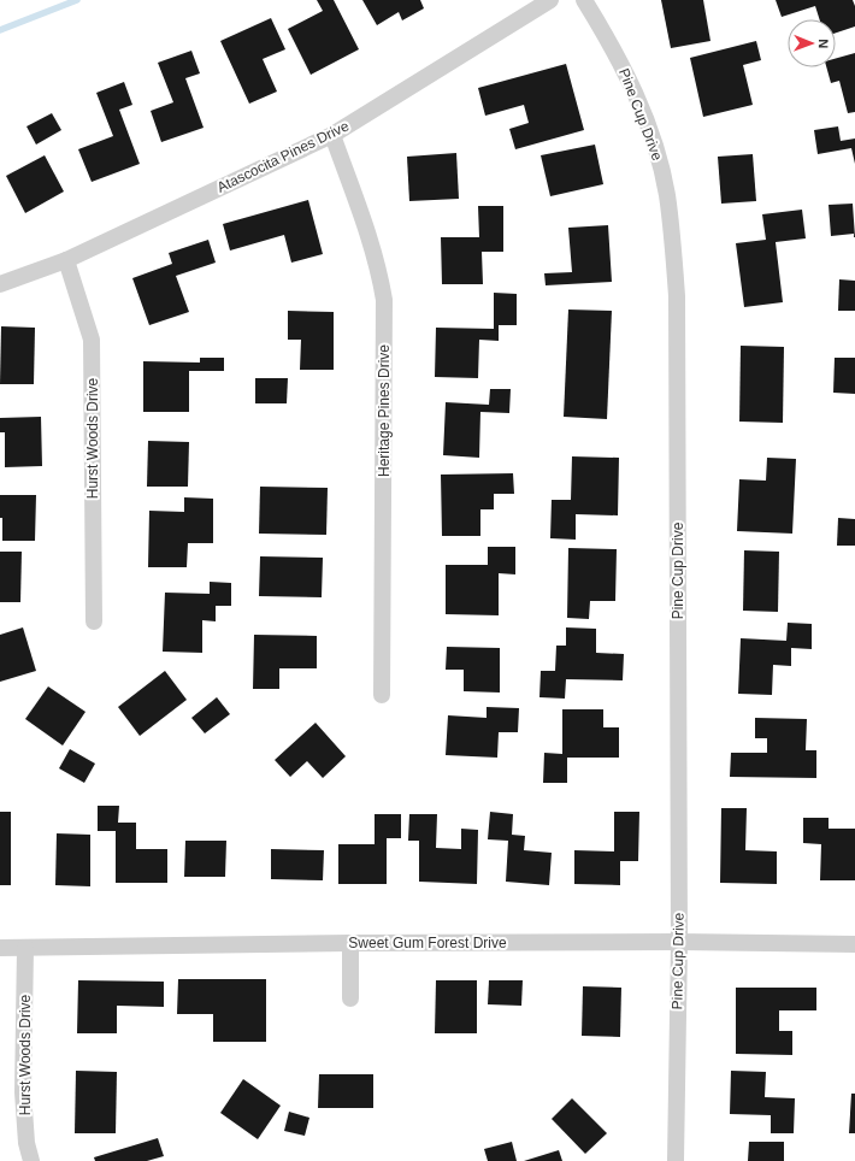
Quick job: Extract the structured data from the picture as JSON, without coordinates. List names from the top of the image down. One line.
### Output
{"streets":{"street":["Pine Cup Drive","Atascocita Pines Drive","Heritage Pines Drive","Hurst Woods Drive","Sweet Gum Forest Drive"]},"crossings":[["Pine Cup Drive","Sweet Gum Forest Drive"],["Atascocita Pines Drive","Heritage Pines Drive"],["Atascocita Pines Drive","Hurst Woods Drive"],["Hurst Woods Drive","Sweet Gum Forest Drive"]],"north":"right"}
